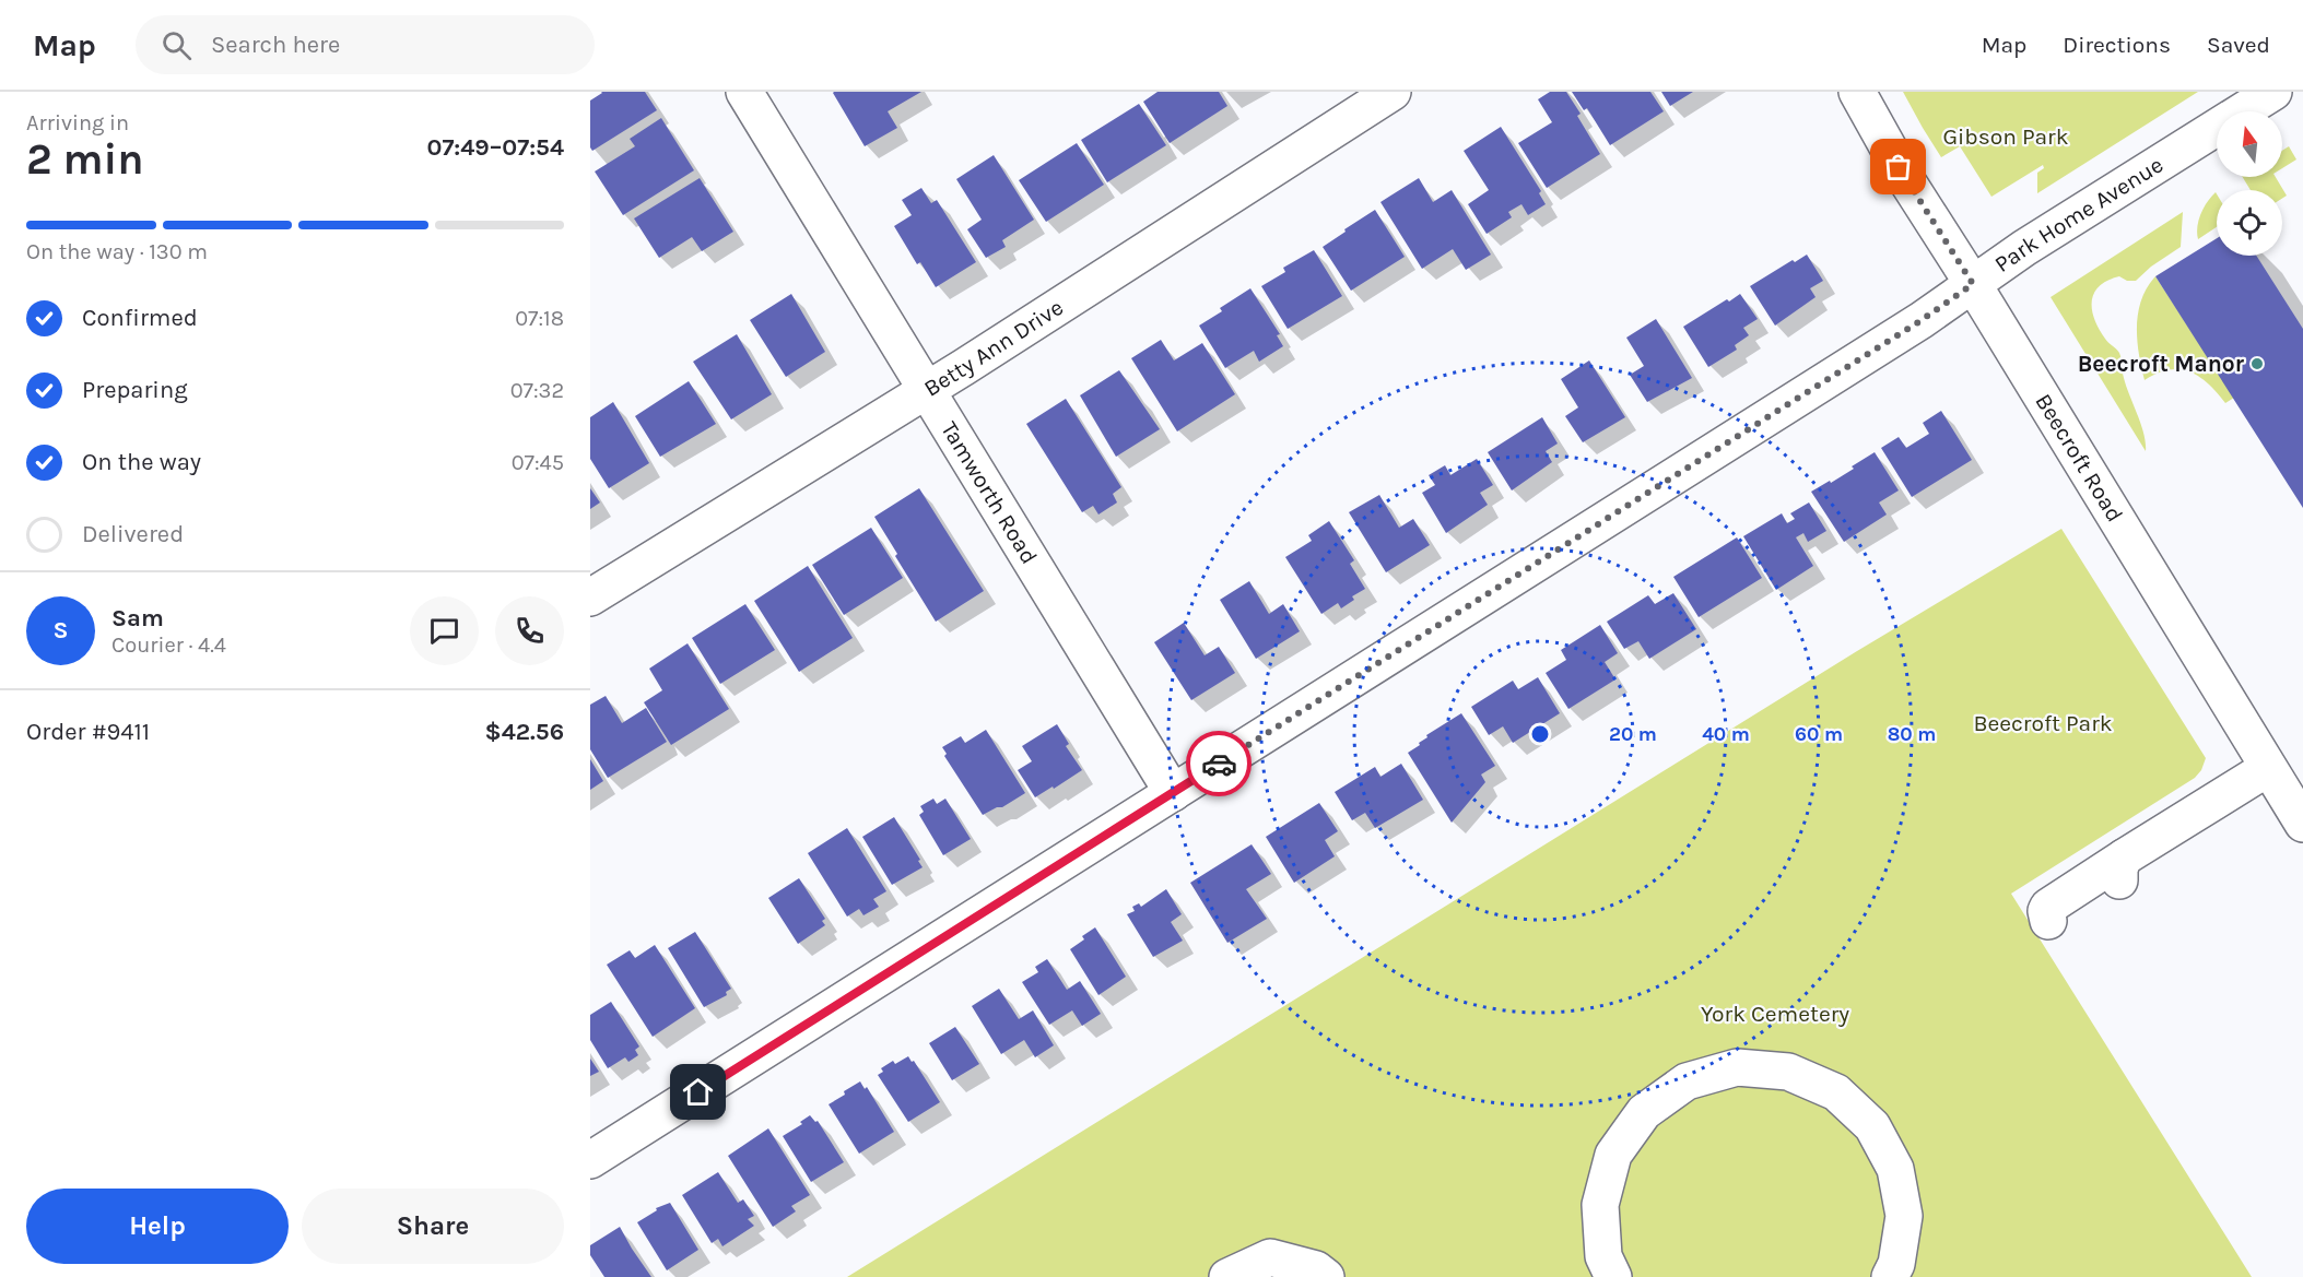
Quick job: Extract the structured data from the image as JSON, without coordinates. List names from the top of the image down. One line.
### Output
{"streets":{"street":["Park Home Avenue","Betty Ann Drive","Beecroft Road","Tamworth Road"]},"crossings":[["Park Home Avenue","Beecroft Road"],["Park Home Avenue","Tamworth Road"],["Betty Ann Drive","Tamworth Road"]],"parks":["Gibson Park","Beecroft Park","York Cemetery"],"places":["Beecroft Manor"],"north":"top","page":{"header":"Map","search":"Search here","nav":["Map","Directions","Saved"],"heading":["2 min","Arriving in","07:49–07:54"],"panel":["Sam","Courier · 4.4","Order #9411","$42.56"],"bar":"On the way · 130 m","list":[["Confirmed","07:18"],["Preparing","07:32"],["On the way","07:45"],"Delivered"],"round":"S","buttons":["Help","Share"]},"rings":["20 m","40 m","60 m","80 m"]}
